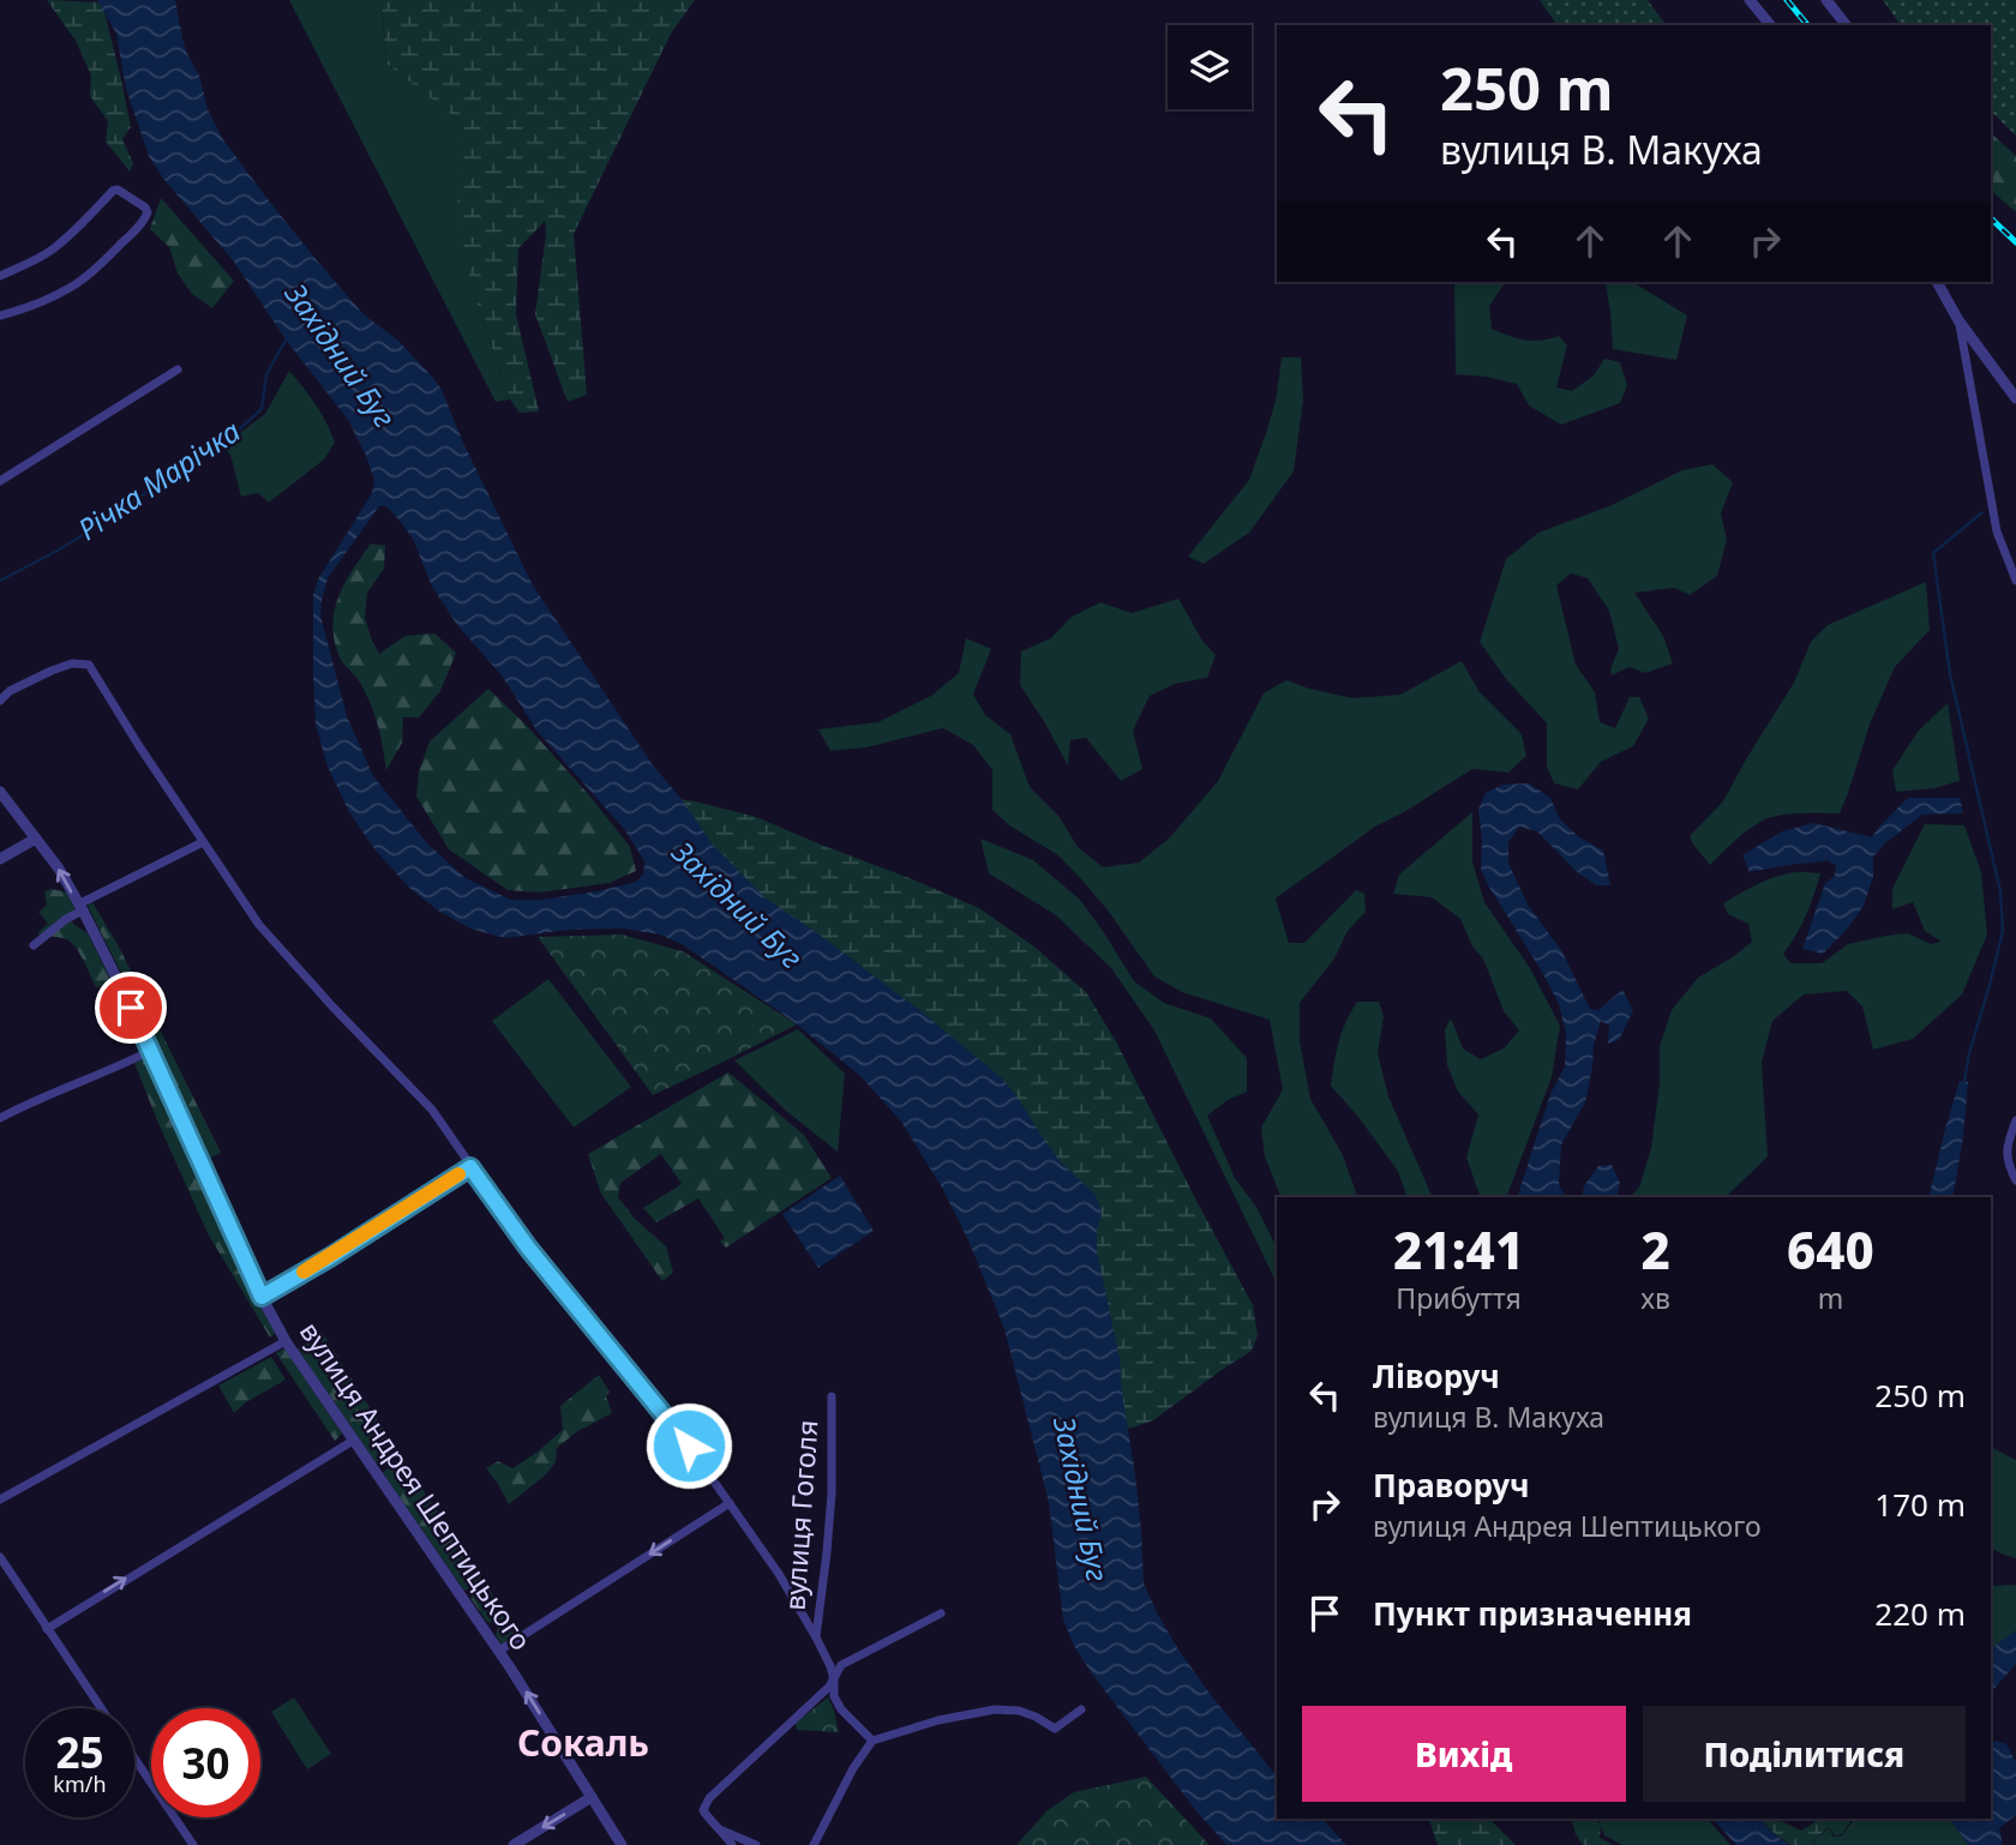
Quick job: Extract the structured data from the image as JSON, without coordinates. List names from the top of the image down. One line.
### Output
{"streets":{"street":["вулиця Андрея Шептицького","вулиця Гоголя"]},"districts":["Сокаль"],"water":["Західний Буг","Річка Марічка"],"page":{"turn":["250 m","вулиця В. Макуха"],"eta":["21:41","Прибуття","2","хв","640","m"],"list":[{"name":"Ліворуч","note":"вулиця В. Макуха","value":"250 m"},{"name":"Праворуч","note":"вулиця Андрея Шептицького","value":"170 m"},{"name":"Пункт призначення","value":"220 m"}],"buttons":["Вихід","Поділитися"],"speed":"25 km/h","limit":"30"}}
